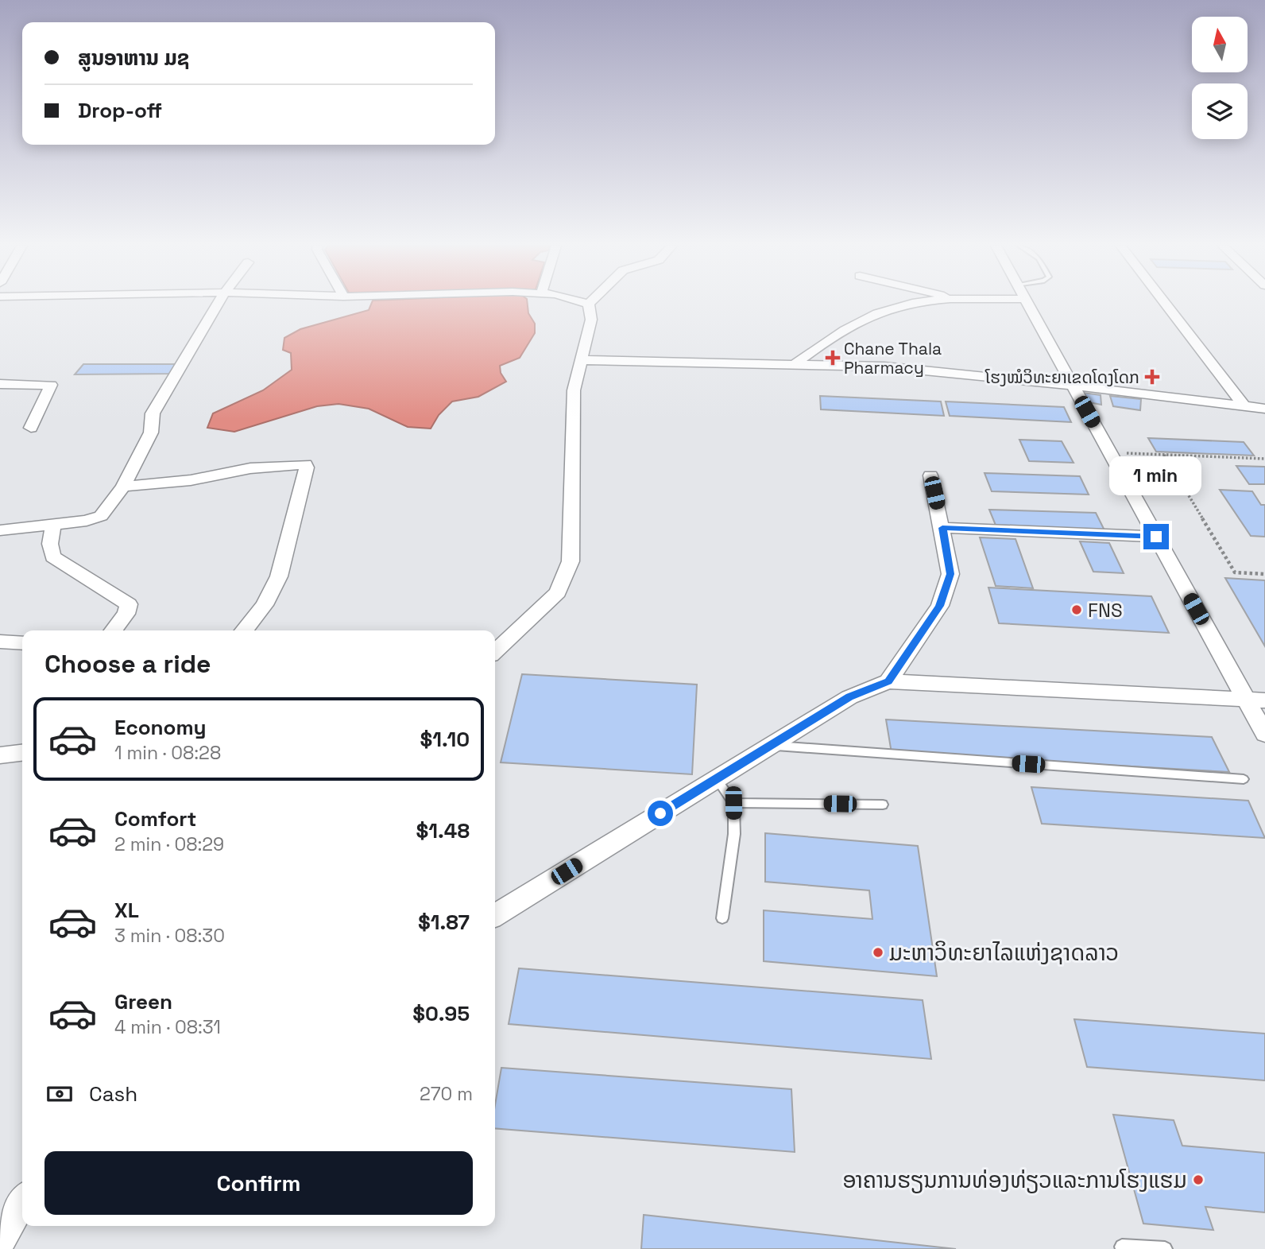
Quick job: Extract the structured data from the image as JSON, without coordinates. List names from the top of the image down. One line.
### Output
{"places":{"health":["Chane Thala Pharmacy","ໂຮງໝໍວິທະຍາເຂດໂດງໂດກ"],"other":["FNS","ມະຫາວິທະຍາໄລແຫ່ງຊາດລາວ","ອາຄານຮຽນການທ່ອງທ່ຽວແລະການໂຮງແຮມ"]},"north":"top","page":{"banner":["ສູນອາຫານ ມຊ","Drop-off"],"bubble":"1 min","heading":"Choose a ride","list":[{"name":"Economy","note":"1 min · 08:28","value":"$1.10"},{"name":"Comfort","note":"2 min · 08:29","value":"$1.48"},{"name":"XL","note":"3 min · 08:30","value":"$1.87"},{"name":"Green","note":"4 min · 08:31","value":"$0.95"}],"pay":["Cash","270 m"],"buttons":"Confirm"}}
